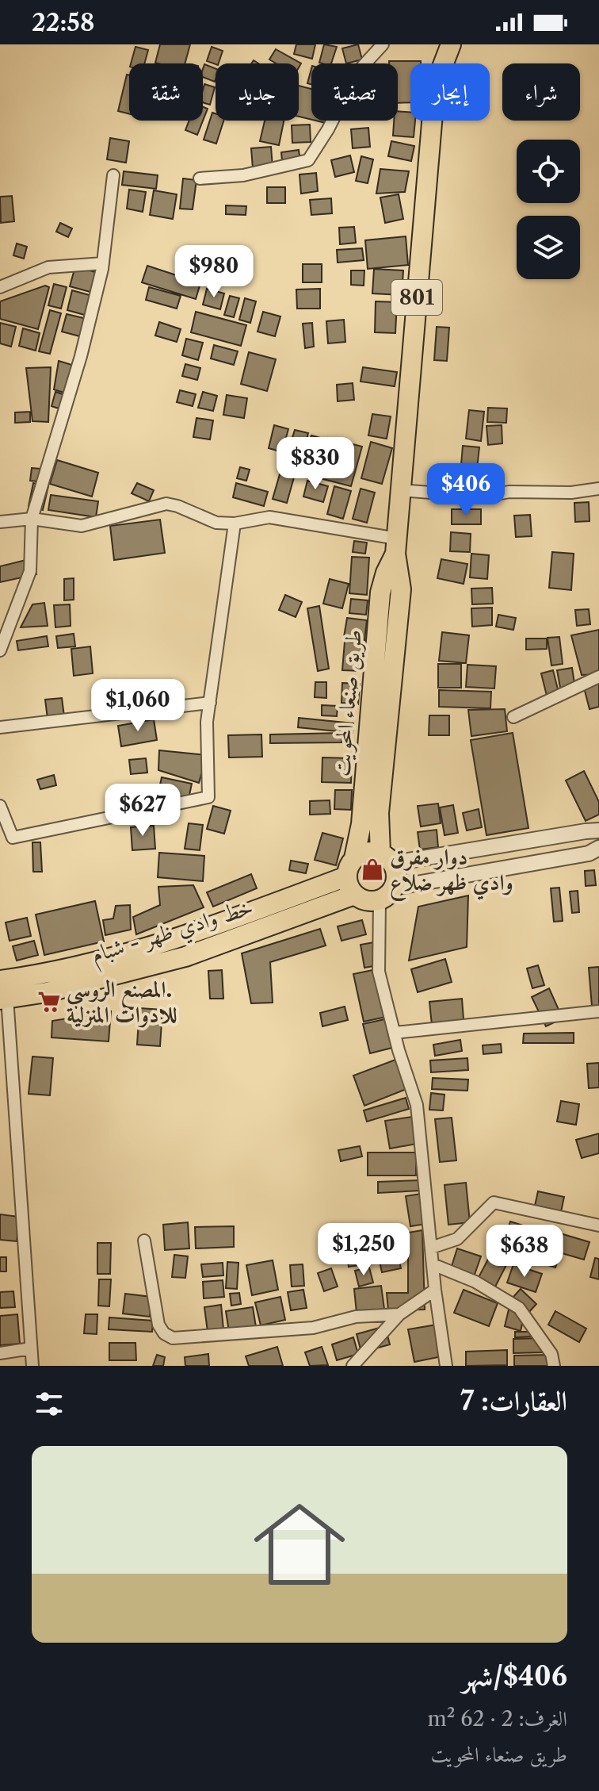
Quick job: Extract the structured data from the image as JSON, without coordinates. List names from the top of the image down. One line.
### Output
{"streets":{"main road":["801","طريق صنعاء المحويت","خط وادي ظهر - شبام"]},"crossings":[["طريق صنعاء المحويت","خط وادي ظهر - شبام"]],"places":{"shop":["دوار مفرق وادي ظهر ضلاع"],"supermarket":["المصنع الروسي. للادوات المنزلية"]},"page":{"status":"22:58","chip":["شراء","إيجار","تصفية","جديد","شقة"],"price":["$980","$830","$406","$1,060","$627","$1,250","$638"],"heading":"العقارات: 7","list":[{"name":"$406/شهر","note":"الغرف: 2 · 62 m² · طريق صنعاء المحويت"}]}}
